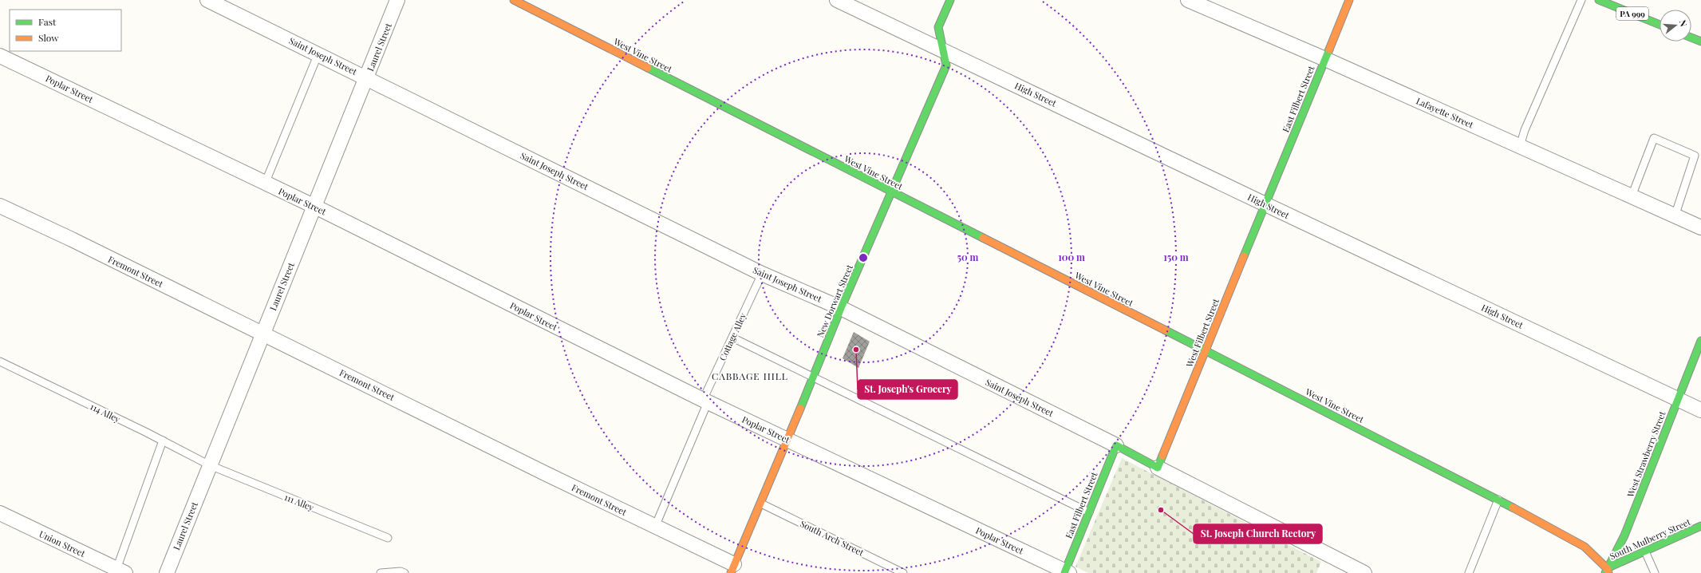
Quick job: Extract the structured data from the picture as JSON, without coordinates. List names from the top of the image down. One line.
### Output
{"streets":{"street":["PA 999","Laurel Street","West Vine Street","Saint Joseph Street","Poplar Street","High Street","East Filbert Street","Lafayette Street","Fremont Street","New Dorwart Street","West Filbert Street","West Strawberry Street","South Mulberry Street","Union Street"],"lane":["Cottage Alley","114 Alley","111 Alley","South Arch Street"]},"crossings":[["Laurel Street","Saint Joseph Street"],["Laurel Street","Poplar Street"],["Laurel Street","Fremont Street"],["Laurel Street","114 Alley"],["Laurel Street","111 Alley"],["West Vine Street","New Dorwart Street"],["West Vine Street","West Filbert Street"],["West Vine Street","West Strawberry Street"],["West Vine Street","South Mulberry Street"],["Saint Joseph Street","East Filbert Street"],["Saint Joseph Street","New Dorwart Street"],["Saint Joseph Street","West Filbert Street"],["Saint Joseph Street","Cottage Alley"],["Poplar Street","East Filbert Street"],["Poplar Street","New Dorwart Street"],["Poplar Street","Cottage Alley"],["High Street","East Filbert Street"],["High Street","New Dorwart Street"],["High Street","West Filbert Street"],["High Street","West Strawberry Street"],["East Filbert Street","Lafayette Street"],["East Filbert Street","West Filbert Street"],["Fremont Street","New Dorwart Street"],["Fremont Street","Cottage Alley"],["New Dorwart Street","South Arch Street"],["114 Alley","111 Alley"],["West Strawberry Street","South Mulberry Street"]],"districts":["CABBAGE HILL"],"places":["St. Joseph's Grocery","St. Joseph Church Rectory"],"legend":["Fast","Slow"],"north":"right","rings":["50 m","100 m","150 m"]}
